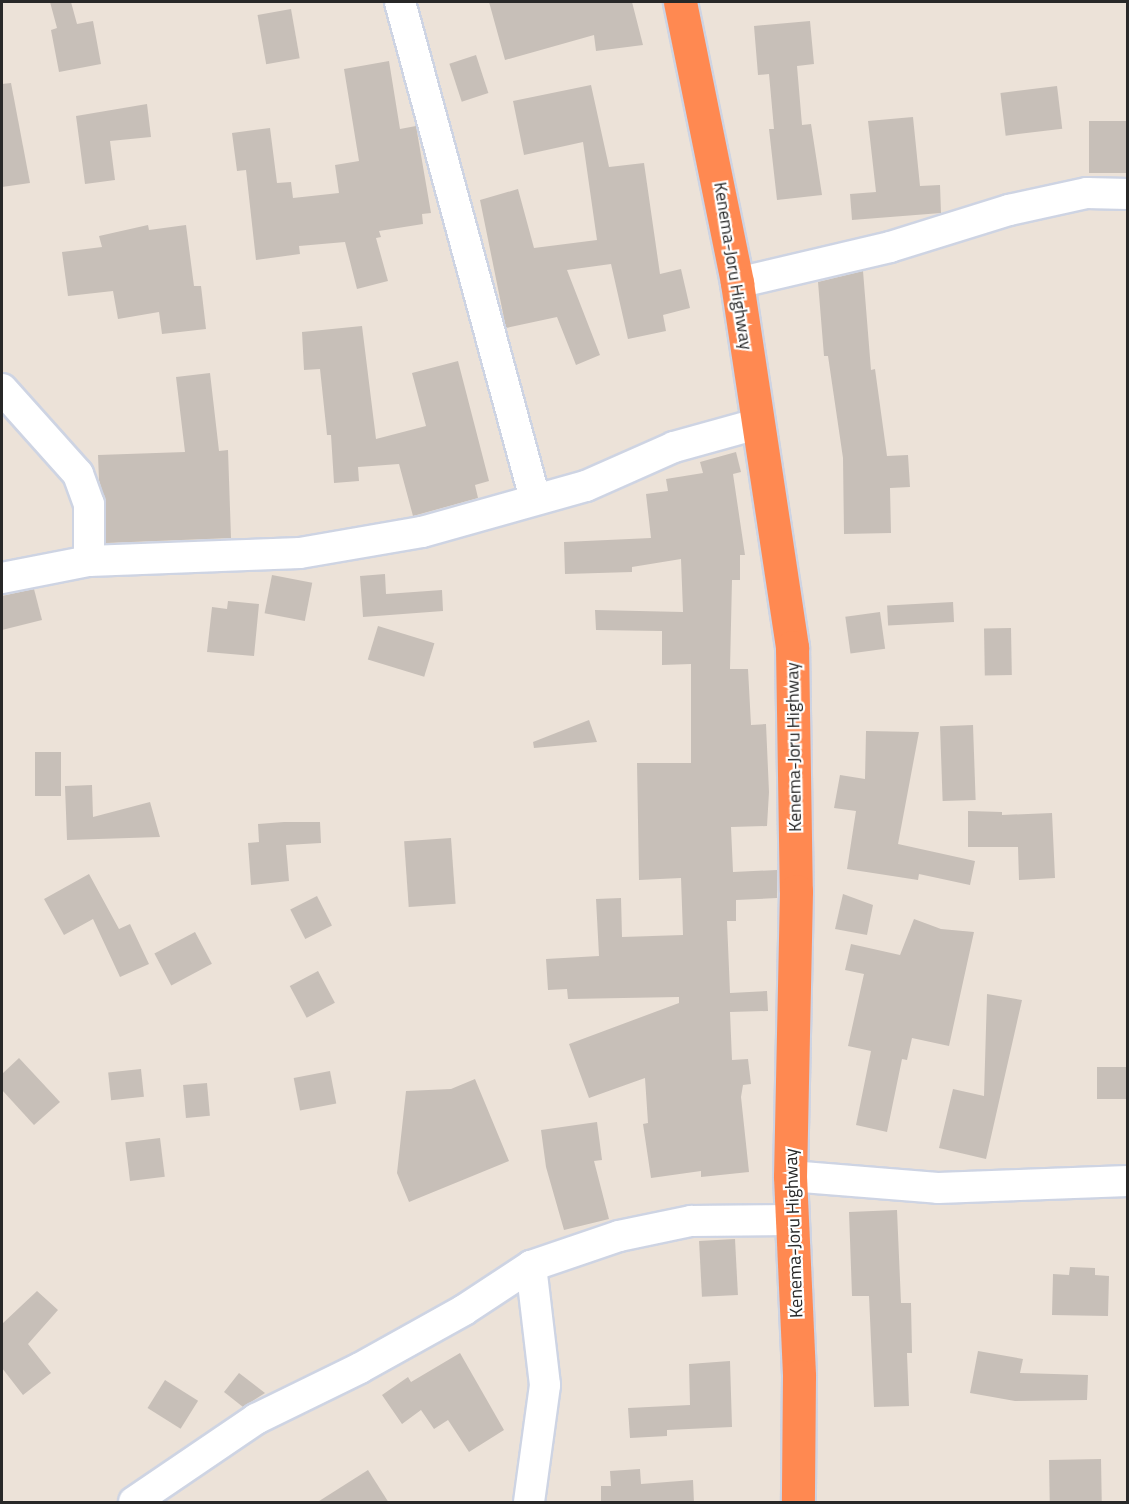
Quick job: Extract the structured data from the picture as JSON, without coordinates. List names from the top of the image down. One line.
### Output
{"streets":{"highway":["Kenema-Joru Highway"]}}
